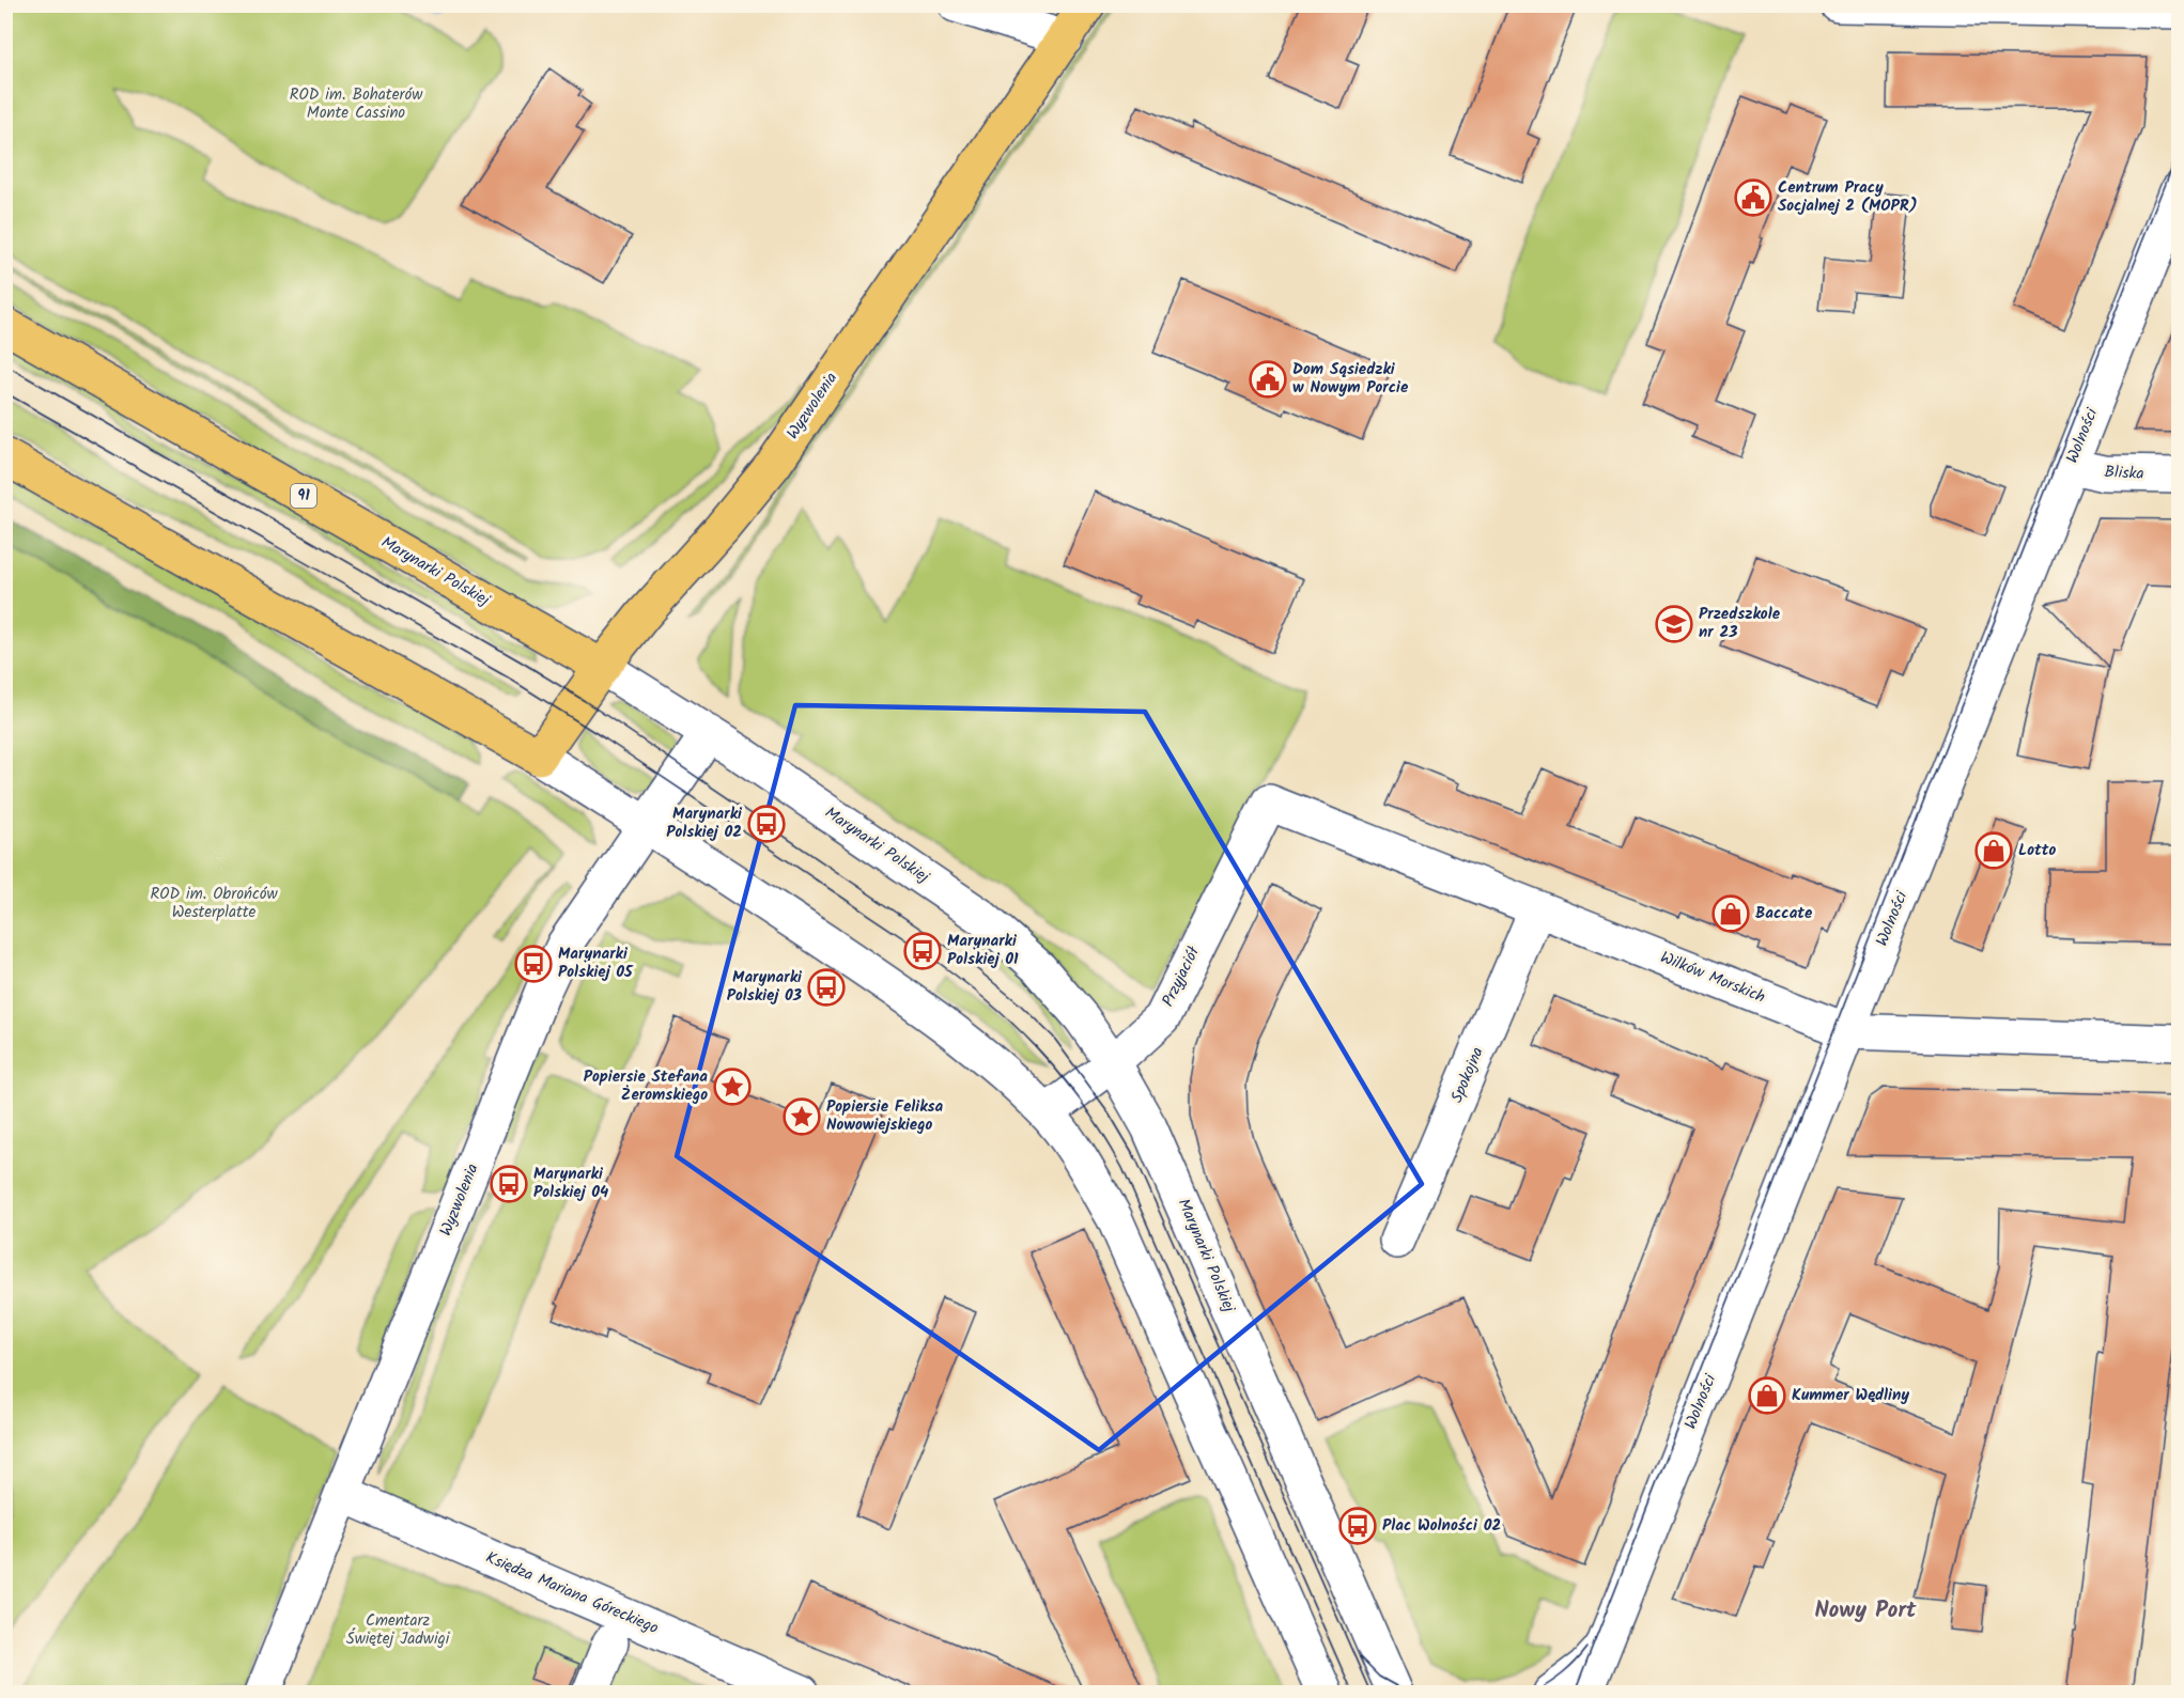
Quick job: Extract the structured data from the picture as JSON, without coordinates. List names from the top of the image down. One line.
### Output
{"streets":{"main road":["Wyzwolenia","91","Marynarki Polskiej"],"street":["Wolności","Bliska","Przyjaciół","Wilków Morskich","Spokojna","Księdza Mariana Góreckiego"]},"crossings":[["Wyzwolenia","Marynarki Polskiej"],["Wyzwolenia","Księdza Mariana Góreckiego"],["Wolności","Bliska"],["Wolności","Wilków Morskich"],["Marynarki Polskiej","Przyjaciół"],["Przyjaciół","Wilków Morskich"],["Wilków Morskich","Spokojna"]],"districts":["Nowy Port"],"parks":["ROD im. Bohaterów Monte Cassino","ROD im. Obrońców Westerplatte","Cmentarz Świętej Jadwigi"],"places":{"public building":["Centrum Pracy Socjalnej 2 (MOPR)","Dom Sąsiedzki w Nowym Porcie"],"school or university":["Przedszkole nr 23"],"bus stop":["Marynarki Polskiej 02","Marynarki Polskiej 01","Marynarki Polskiej 05","Marynarki Polskiej 03","Marynarki Polskiej 04","Plac Wolności 02"],"shop":["Lotto","Baccate","Kummer Wędliny"],"place":["Popiersie Stefana Żeromskiego","Popiersie Feliksa Nowowiejskiego"]}}
